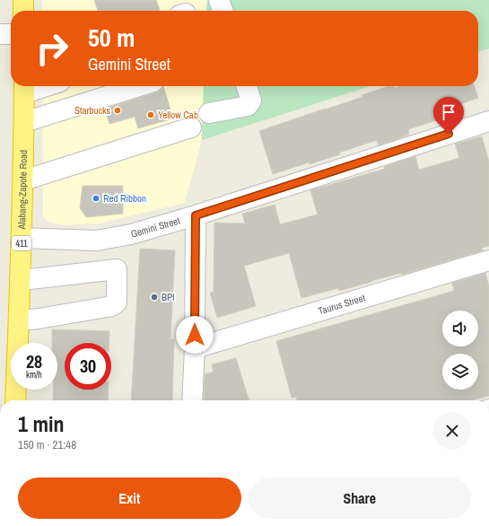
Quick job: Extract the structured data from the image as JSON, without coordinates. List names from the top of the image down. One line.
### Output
{"streets":{"highway":["Alabang-Zapote Road","411"],"street":["Gemini Street","Taurus Street"]},"crossings":[["Alabang-Zapote Road","Gemini Street"]],"places":["Starbucks","Yellow Cab","Red Ribbon","BPI"],"page":{"turn":["50 m","Gemini Street"],"speed":"28 km/h","limit":"30","heading":["1 min","150 m · 21:48"],"buttons":["Exit","Share"]}}
